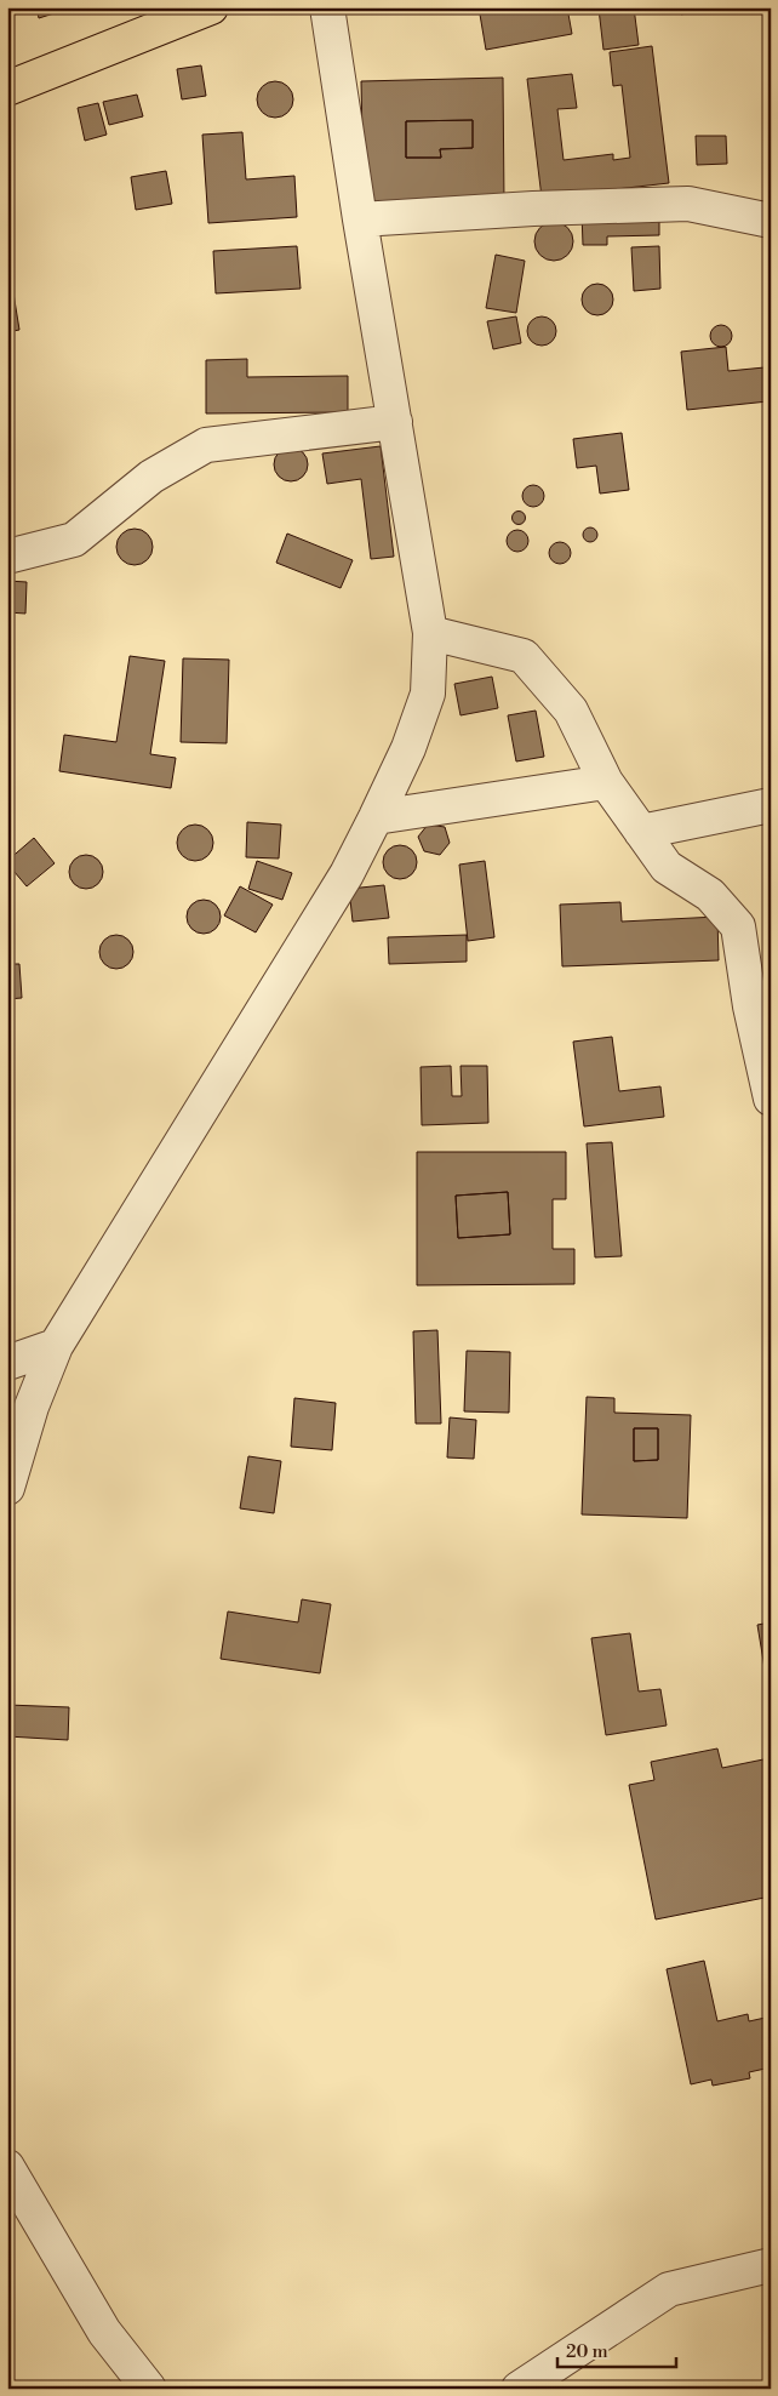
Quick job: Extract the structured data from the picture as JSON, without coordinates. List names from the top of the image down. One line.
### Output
{"scale_bar":"20 m"}
